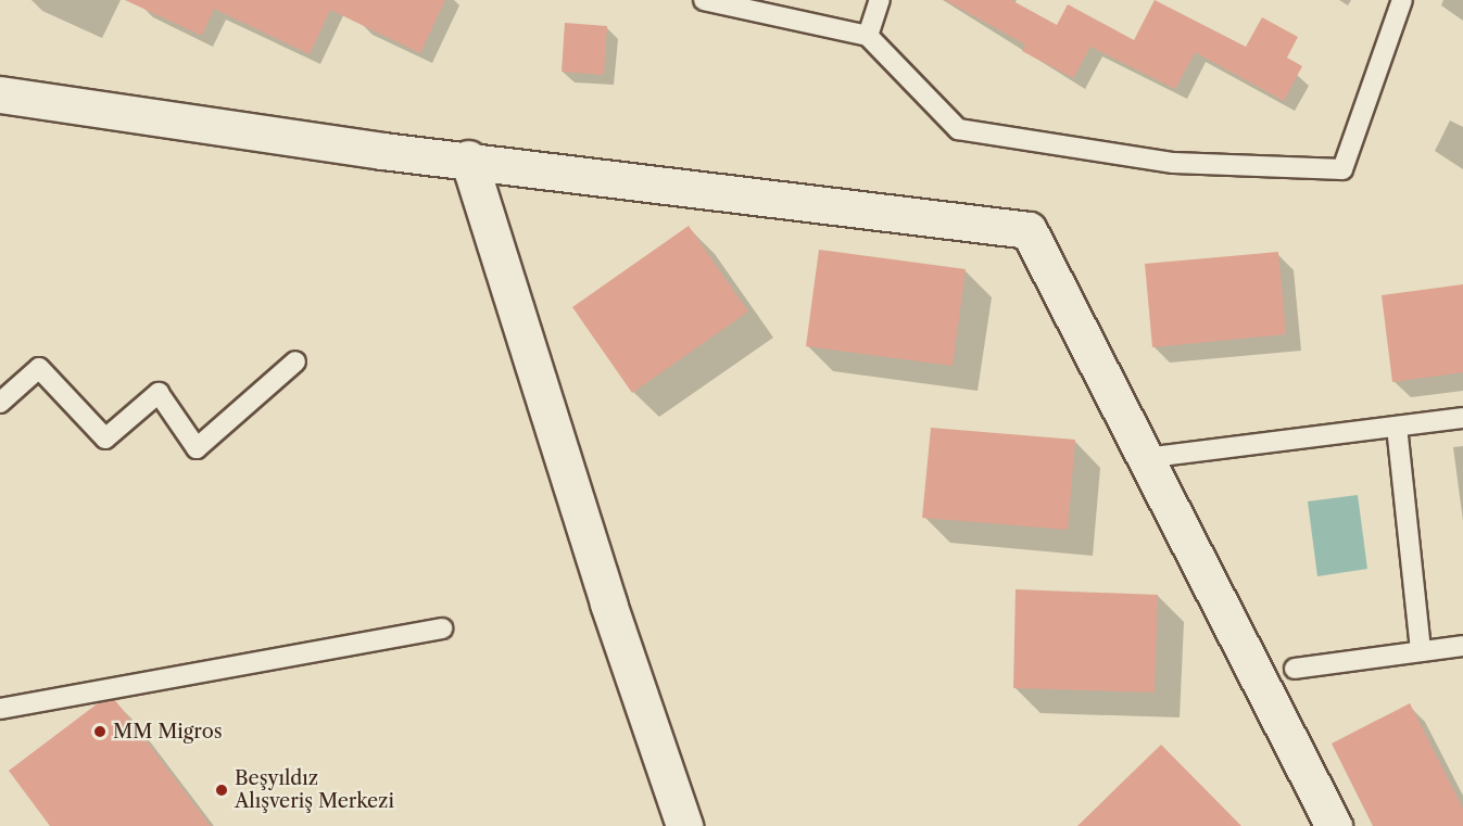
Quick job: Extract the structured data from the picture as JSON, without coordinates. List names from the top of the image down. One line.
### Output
{"places":["MM Migros","Beşyıldız Alışveriş Merkezi"]}
